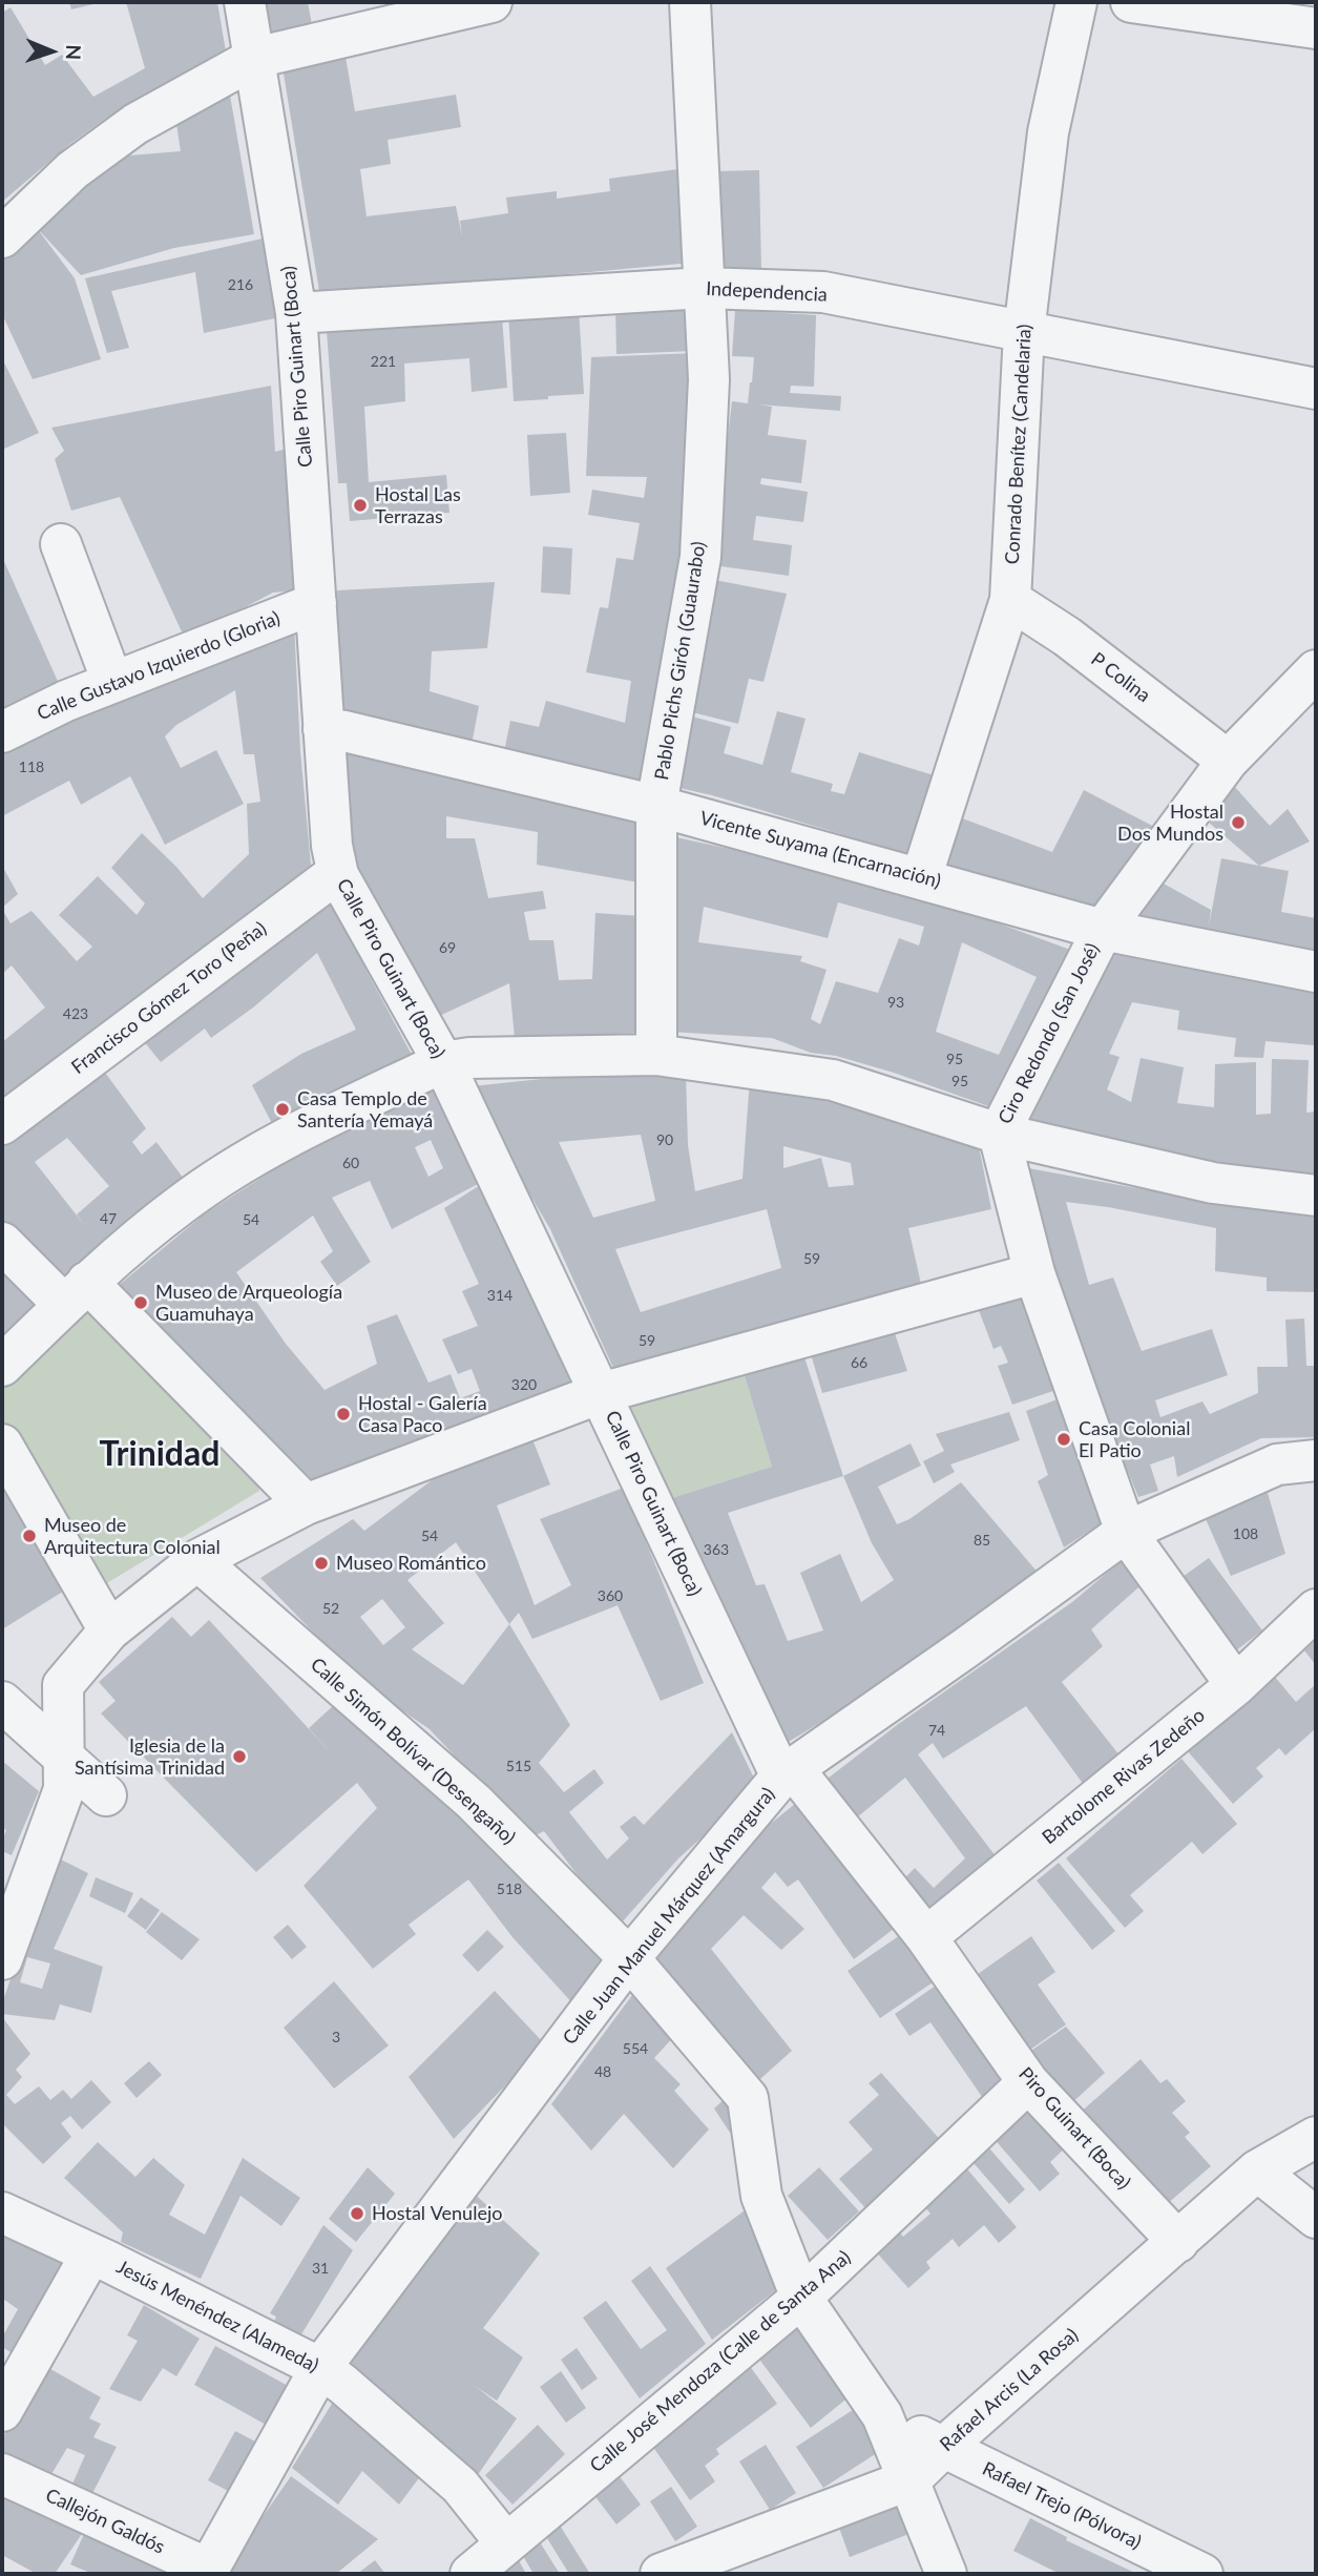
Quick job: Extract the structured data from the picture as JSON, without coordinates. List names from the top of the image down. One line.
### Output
{"streets":{"street":["Independencia","Calle Piro Guinart (Boca)","Conrado Benítez (Candelaria)","Pablo Pichs Girón (Guaurabo)","Calle Gustavo Izquierdo (Gloria)","P Colina","Vicente Suyama (Encarnación)","Francisco Gómez Toro (Peña)","Ciro Redondo (San José)","Calle Simón Bolívar (Desengaño)","Bartolome Rivas Zedeño","Calle Juan Manuel Márquez (Amargura)","Piro Guinart (Boca)","Jesús Menéndez (Alameda)","Calle José Mendoza (Calle de Santa Ana)","Rafael Arcis (La Rosa)","Rafael Trejo (Pólvora)","Callejón Galdós"]},"crossings":[["Independencia","Calle Piro Guinart (Boca)"],["Independencia","Conrado Benítez (Candelaria)"],["Independencia","Pablo Pichs Girón (Guaurabo)"],["Calle Piro Guinart (Boca)","Calle Gustavo Izquierdo (Gloria)"],["Calle Piro Guinart (Boca)","Vicente Suyama (Encarnación)"],["Calle Piro Guinart (Boca)","Francisco Gómez Toro (Peña)"],["Calle Piro Guinart (Boca)","Bartolome Rivas Zedeño"],["Calle Piro Guinart (Boca)","Calle Juan Manuel Márquez (Amargura)"],["Calle Piro Guinart (Boca)","Piro Guinart (Boca)"],["Conrado Benítez (Candelaria)","P Colina"],["Conrado Benítez (Candelaria)","Vicente Suyama (Encarnación)"],["Pablo Pichs Girón (Guaurabo)","Vicente Suyama (Encarnación)"],["P Colina","Ciro Redondo (San José)"],["Vicente Suyama (Encarnación)","Ciro Redondo (San José)"],["Ciro Redondo (San José)","Bartolome Rivas Zedeño"],["Ciro Redondo (San José)","Calle Juan Manuel Márquez (Amargura)"],["Calle Simón Bolívar (Desengaño)","Calle Juan Manuel Márquez (Amargura)"],["Calle Simón Bolívar (Desengaño)","Calle José Mendoza (Calle de Santa Ana)"],["Calle Simón Bolívar (Desengaño)","Rafael Arcis (La Rosa)"],["Calle Simón Bolívar (Desengaño)","Rafael Trejo (Pólvora)"],["Bartolome Rivas Zedeño","Piro Guinart (Boca)"],["Calle Juan Manuel Márquez (Amargura)","Jesús Menéndez (Alameda)"],["Calle Juan Manuel Márquez (Amargura)","Callejón Galdós"],["Piro Guinart (Boca)","Calle José Mendoza (Calle de Santa Ana)"],["Piro Guinart (Boca)","Rafael Arcis (La Rosa)"],["Jesús Menéndez (Alameda)","Calle José Mendoza (Calle de Santa Ana)"],["Rafael Arcis (La Rosa)","Rafael Trejo (Pólvora)"]],"districts":["Trinidad"],"places":["Hostal Las Terrazas","Hostal Dos Mundos","Casa Templo de Santería Yemayá","Museo de Arqueología Guamuhaya","Hostal - Galería Casa Paco","Casa Colonial El Patio","Museo de Arquitectura Colonial","Museo Romántico","Iglesia de la Santísima Trinidad","Hostal Venulejo"],"house_numbers":["216","221","118","69","93","423","95","95","90","60","47","54","59","314","59","66","320","108","54","85","363","360","52","74","515","518","3","554","48","31"],"north":"right"}
